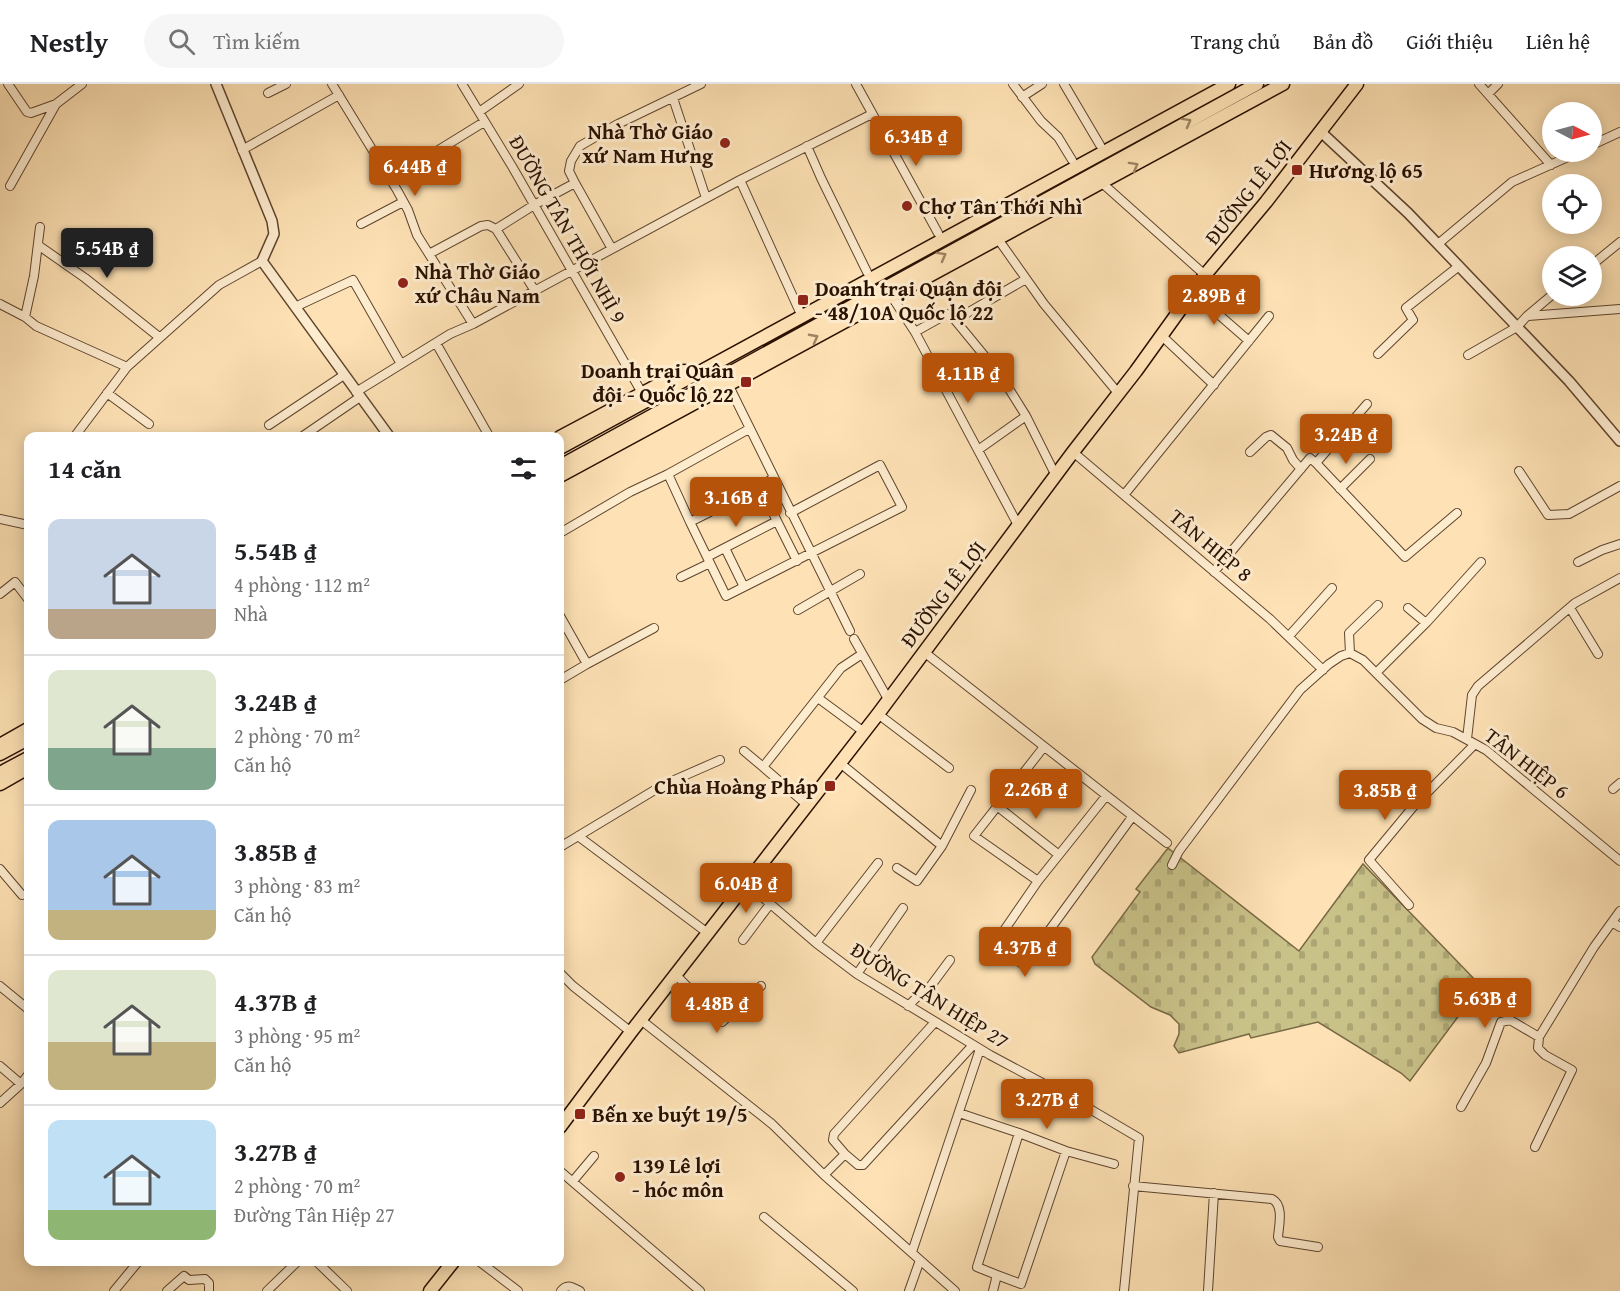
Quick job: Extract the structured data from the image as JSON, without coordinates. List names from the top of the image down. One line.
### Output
{"streets":{"main road":["ĐƯỜNG LÊ LỢI"],"street":["ĐƯỜNG TÂN THỚI NHÌ 9","TÂN HIỆP 8","TÂN HIỆP 6","ĐƯỜNG TÂN HIỆP 27"]},"crossings":[["ĐƯỜNG LÊ LỢI","TÂN HIỆP 8"],["ĐƯỜNG LÊ LỢI","ĐƯỜNG TÂN HIỆP 27"]],"places":{"other":["Nhà Thờ Giáo xứ Nam Hưng","Chợ Tân Thới Nhì","Nhà Thờ Giáo xứ Châu Nam","139 Lê lợi - hóc môn"],"transit":["Hương lộ 65","Doanh trại Quận đội - 48/10A Quốc lộ 22","Doanh trại Quân đội - Quốc lộ 22","Chùa Hoàng Pháp","Bến xe buýt 19/5"]},"north":"right","page":{"header":"Nestly","search":"Tìm kiếm","nav":["Trang chủ","Bản đồ","Giới thiệu","Liên hệ"],"price":["6.34B ₫","6.44B ₫","5.54B ₫","2.89B ₫","4.11B ₫","3.24B ₫","3.16B ₫","2.26B ₫","3.85B ₫","6.04B ₫","4.37B ₫","5.63B ₫","4.48B ₫","3.27B ₫"],"heading":"14 căn","list":[{"name":"5.54B ₫","note":"4 phòng · 112 m² · Nhà"},{"name":"3.24B ₫","note":"2 phòng · 70 m² · Căn hộ"},{"name":"3.85B ₫","note":"3 phòng · 83 m² · Căn hộ"},{"name":"4.37B ₫","note":"3 phòng · 95 m² · Căn hộ"},{"name":"3.27B ₫","note":"2 phòng · 70 m² · Đường Tân Hiệp 27"}]}}
